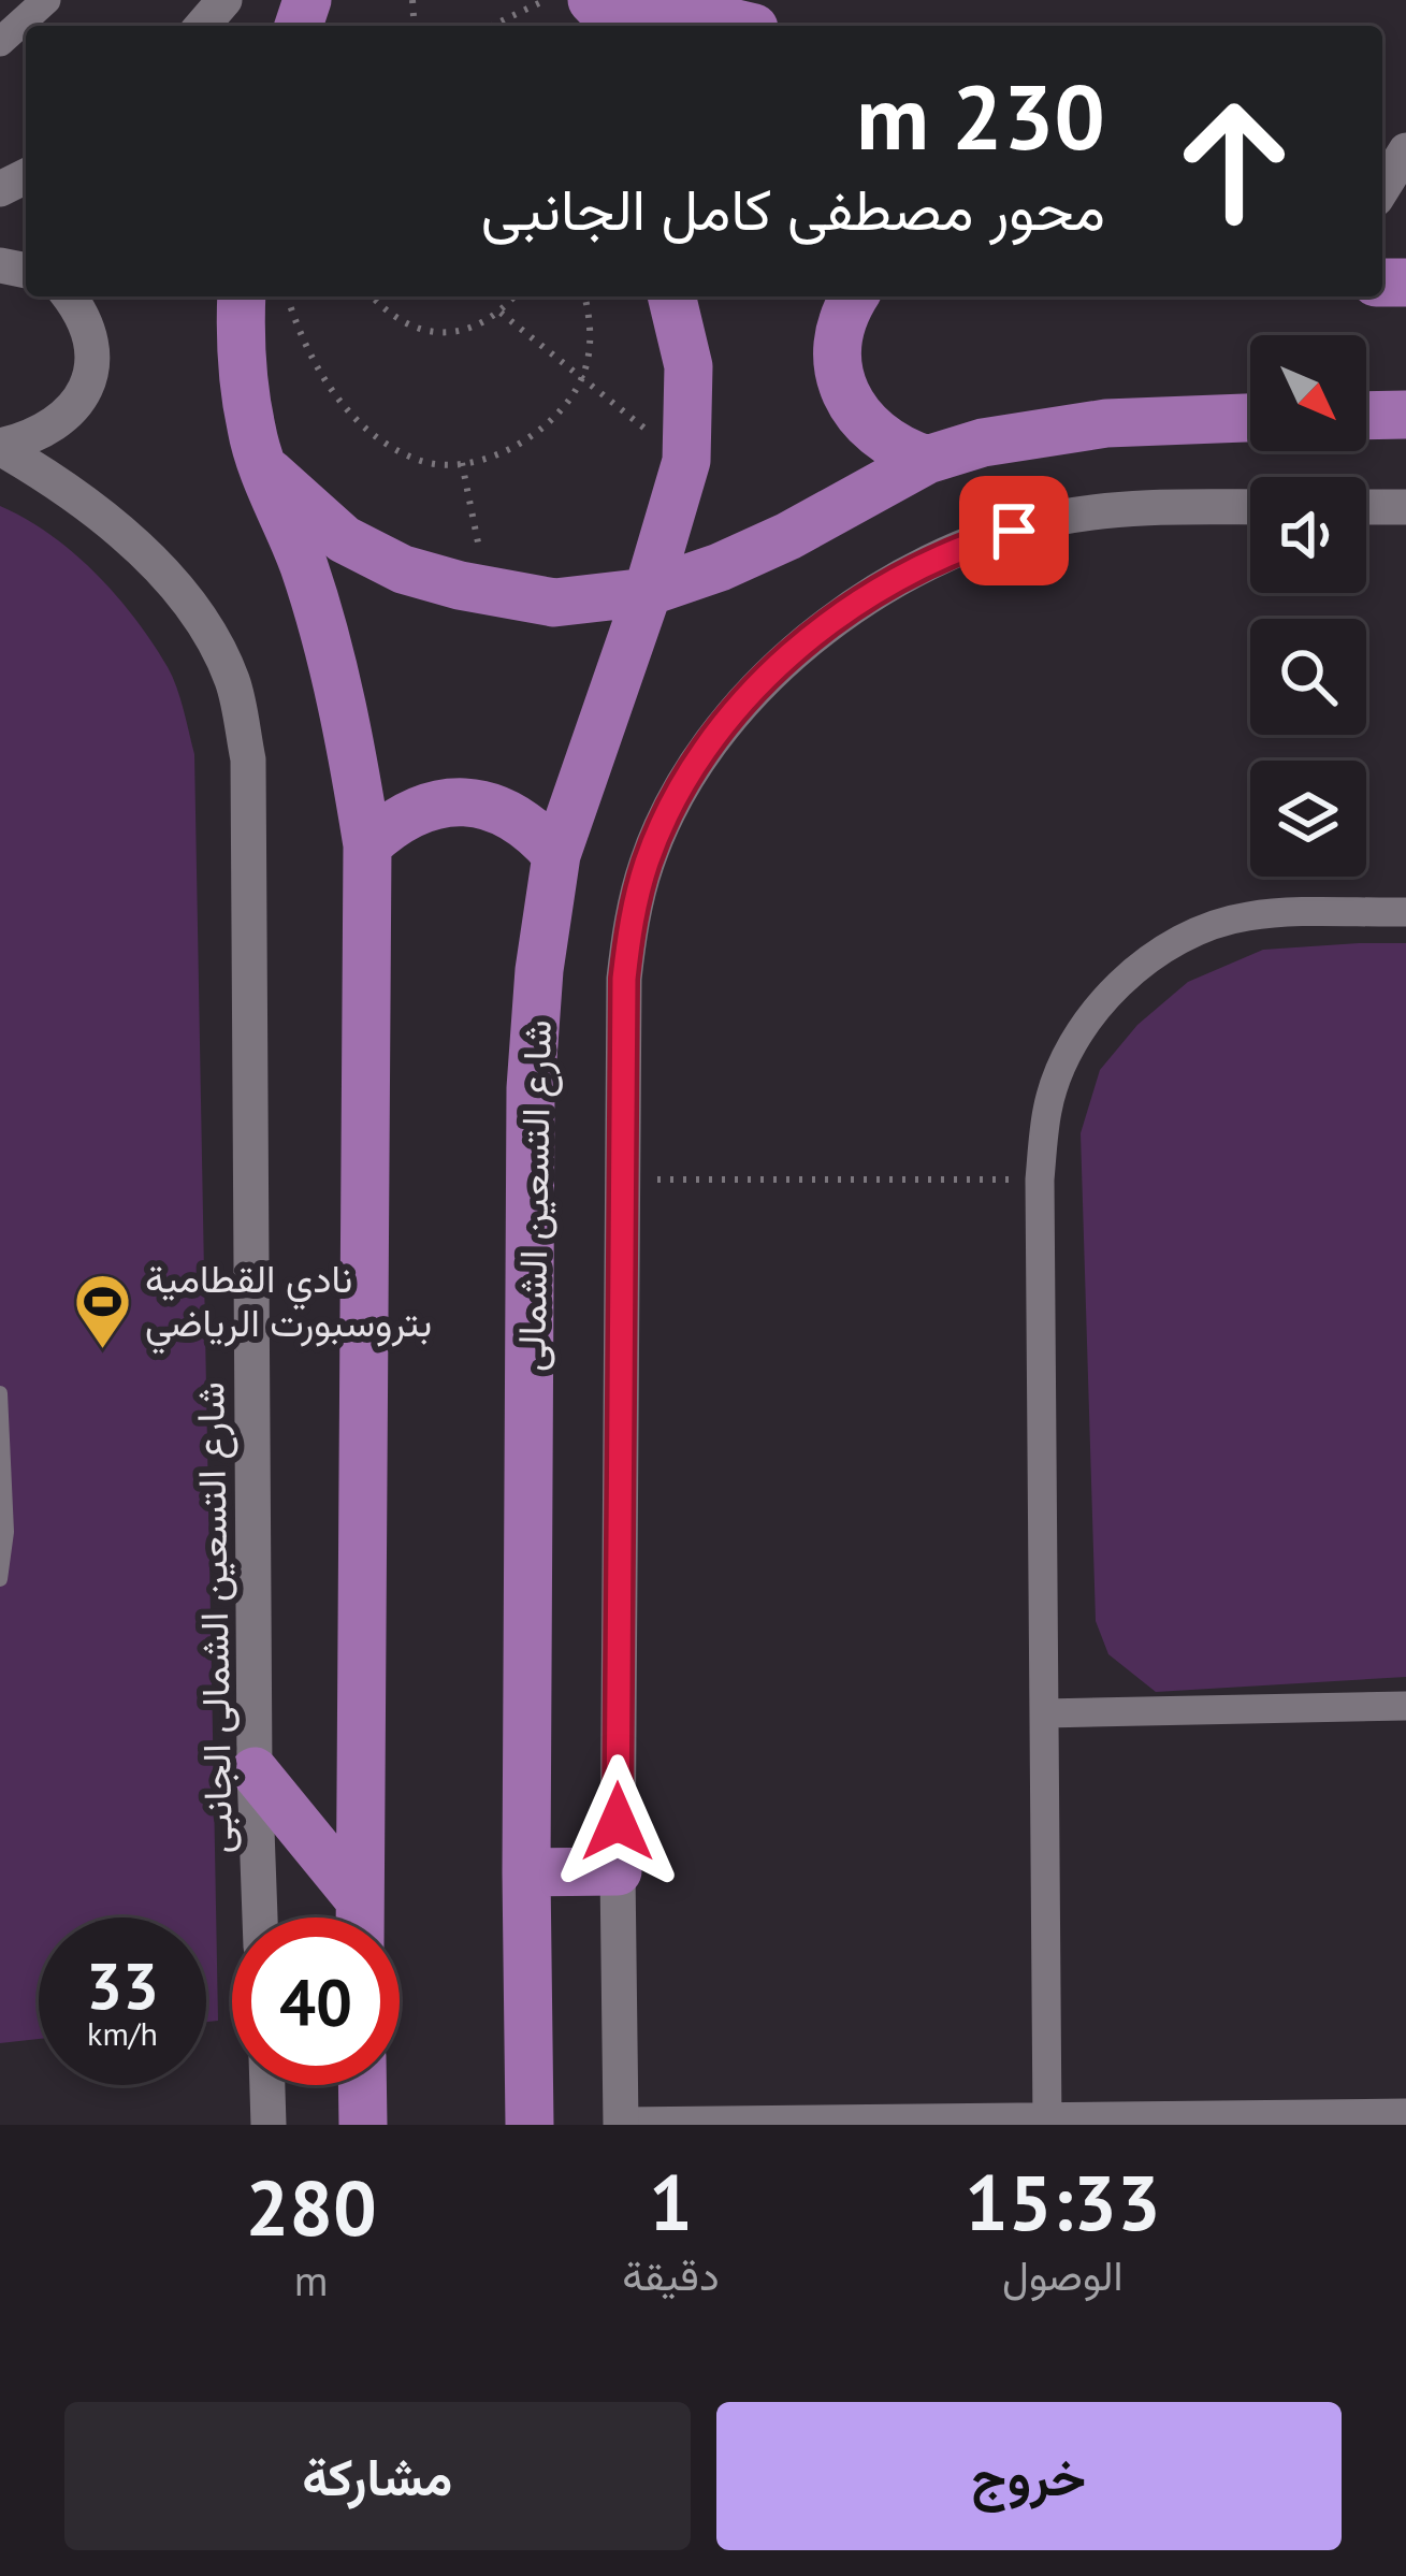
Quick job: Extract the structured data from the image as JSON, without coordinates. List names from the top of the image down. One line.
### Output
{"streets":{"main road":["شارع التسعين الشمالى"],"street":["شارع التسعين الشمالى الجانبى"]},"places":{"sports":["نادي القطامية بتروسبورت الرياضي"]},"north":"bottom right","page":{"turn":["230 m","محور مصطفى كامل الجانبى"],"speed":"33 km/h","limit":"40","eta":["15:33","الوصول","1","دقيقة","280","m"],"buttons":["خروج","مشاركة"]}}
